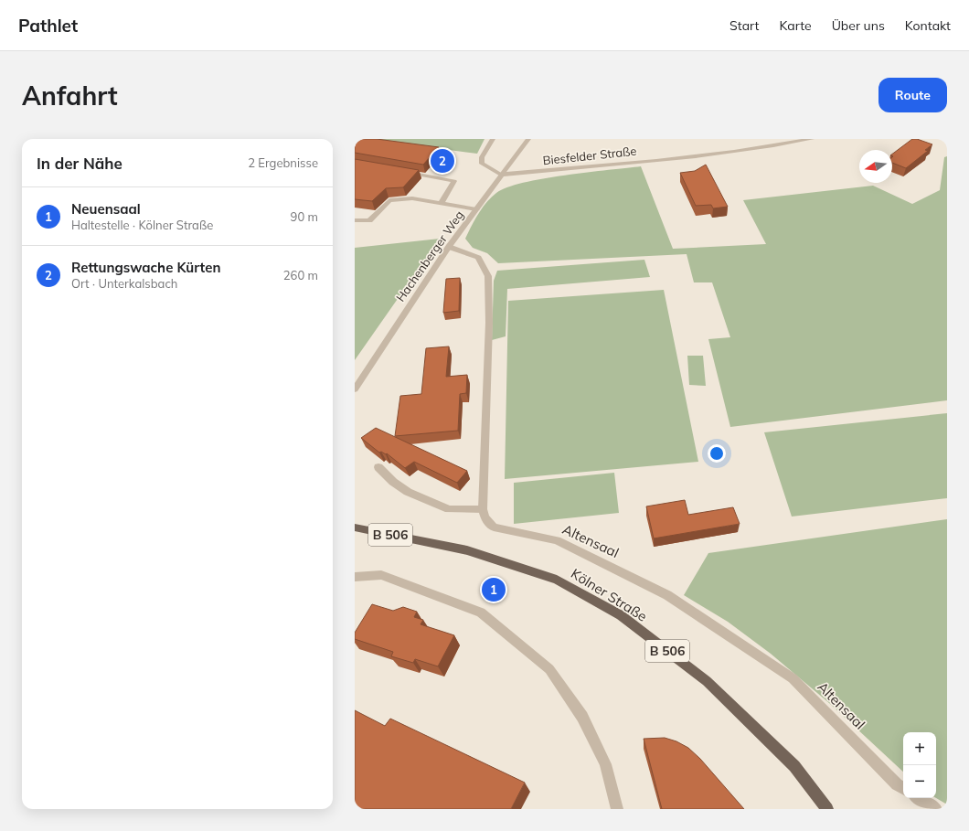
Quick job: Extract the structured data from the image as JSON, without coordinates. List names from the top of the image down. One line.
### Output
{"streets":{"main road":["B 506","Kölner Straße"],"street":["Biesfelder Straße","Hachenberger Weg","Altensaal"]},"crossings":[["Biesfelder Straße","Hachenberger Weg"]],"north":"left","page":{"header":"Pathlet","nav":["Start","Karte","Über uns","Kontakt"],"buttons":"Route","title":"Anfahrt","heading":["In der Nähe","2 Ergebnisse"],"pins":["2","1"],"list":[{"mark":"1","name":"Neuensaal","note":"Haltestelle · Kölner Straße","value":"90 m"},{"mark":"2","name":"Rettungswache Kürten","note":"Ort · Unterkalsbach","value":"260 m"}],"map_buttons":["+","−"]}}
